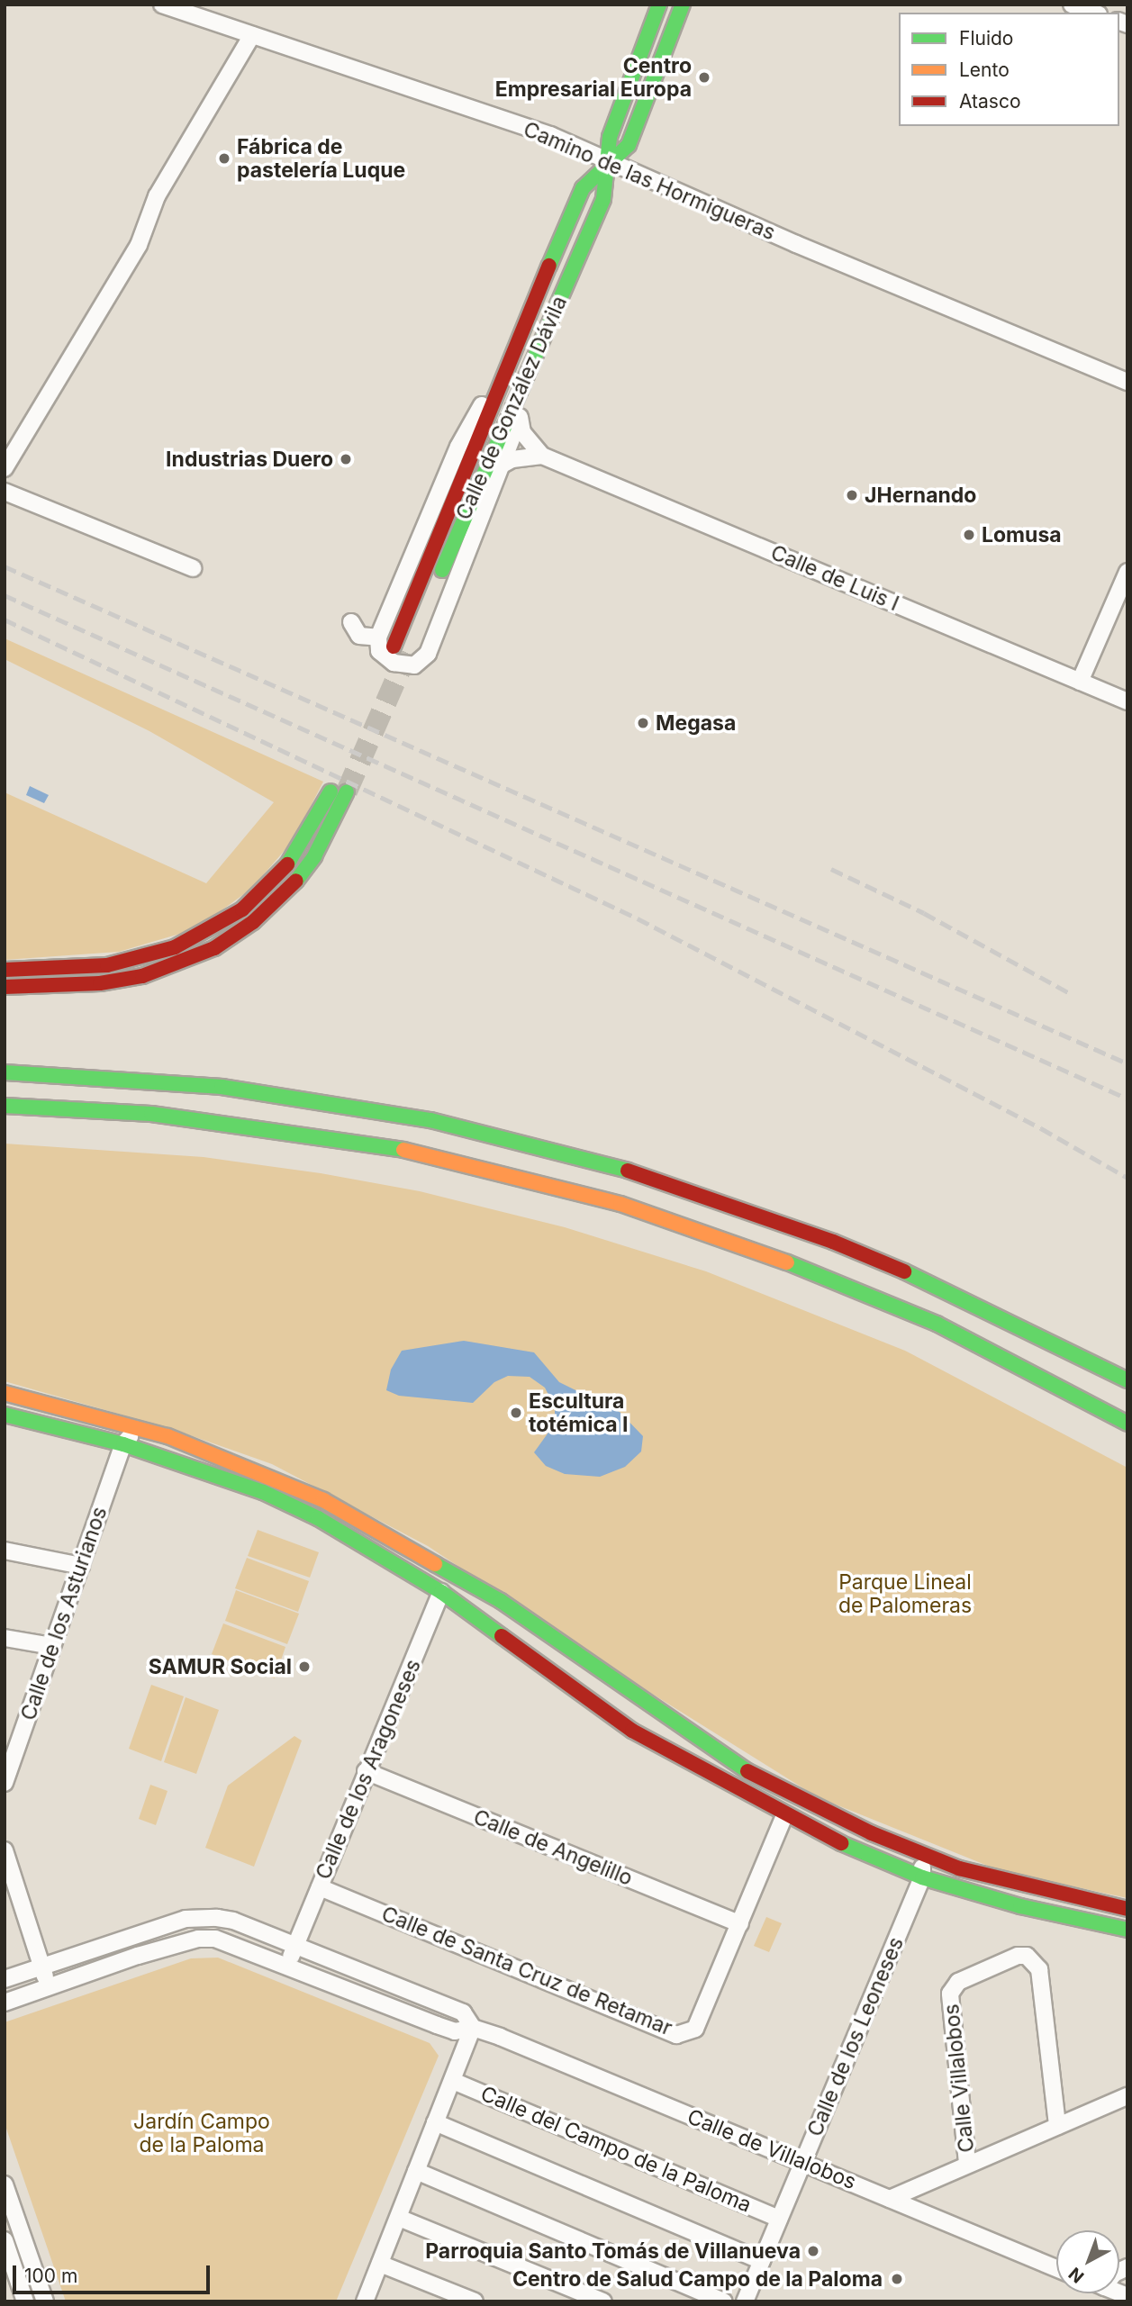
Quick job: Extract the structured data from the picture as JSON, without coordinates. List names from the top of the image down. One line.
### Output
{"streets":{"main road":["Calle de González Dávila"],"street":["Camino de las Hormigueras","Calle de Luis I","Calle de los Asturianos","Calle de los Aragoneses","Calle de Angelillo","Calle de Santa Cruz de Retamar","Calle de los Leoneses","Calle Villalobos","Calle del Campo de la Paloma","Calle de Villalobos"]},"crossings":[["Camino de las Hormigueras","Calle de González Dávila"],["Calle de los Aragoneses","Calle de Angelillo"],["Calle de los Aragoneses","Calle de Santa Cruz de Retamar"],["Calle de Angelillo","Calle de Santa Cruz de Retamar"],["Calle de los Leoneses","Calle del Campo de la Paloma"],["Calle de los Leoneses","Calle de Villalobos"],["Calle Villalobos","Calle de Villalobos"]],"parks":["Parque Lineal de Palomeras","Jardín Campo de la Paloma"],"places":["Centro Empresarial Europa","Fábrica de pastelería Luque","Industrias Duero","JHernando","Lomusa","Megasa","Escultura totémica I","SAMUR Social","Parroquia Santo Tomás de Villanueva","Centro de Salud Campo de la Paloma"],"legend":["Fluido","Lento","Atasco"],"scale_bar":"100 m","north":"bottom left"}
